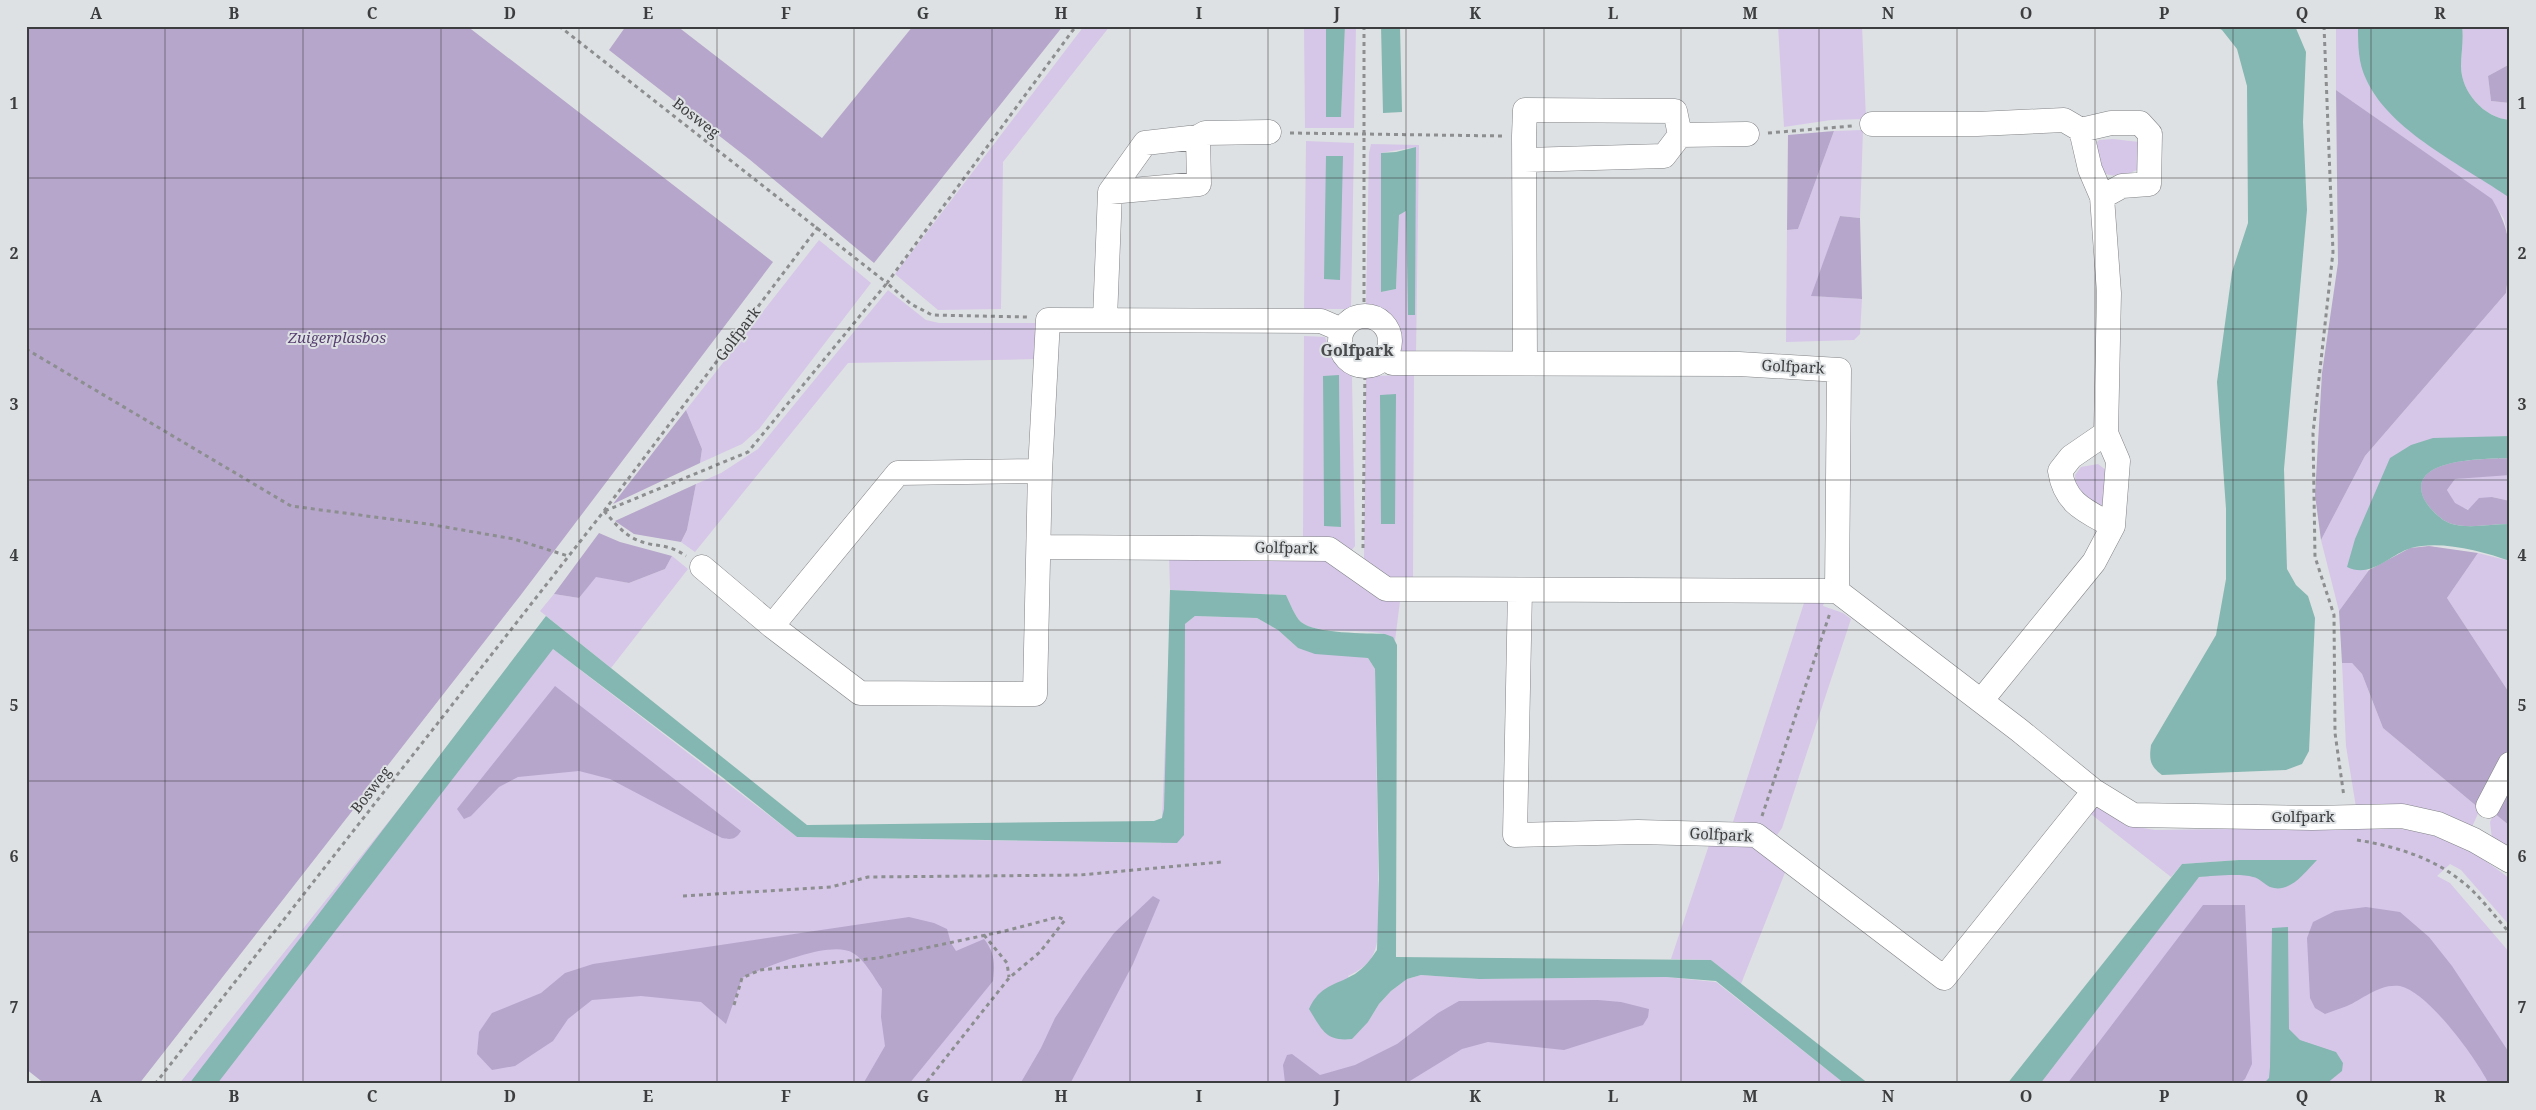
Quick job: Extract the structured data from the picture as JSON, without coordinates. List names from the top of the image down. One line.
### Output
{"streets":{"street":["Golfpark"],"path":["Bosweg"]},"crossings":[["Bosweg","Golfpark"]],"districts":["Golfpark"],"parks":["Zuigerplasbos"],"grid":{"columns":["A","B","C","D","E","F","G","H","I","J","K","L","M","N","O","P","Q","R"],"rows":["1","2","3","4","5","6","7"]}}
